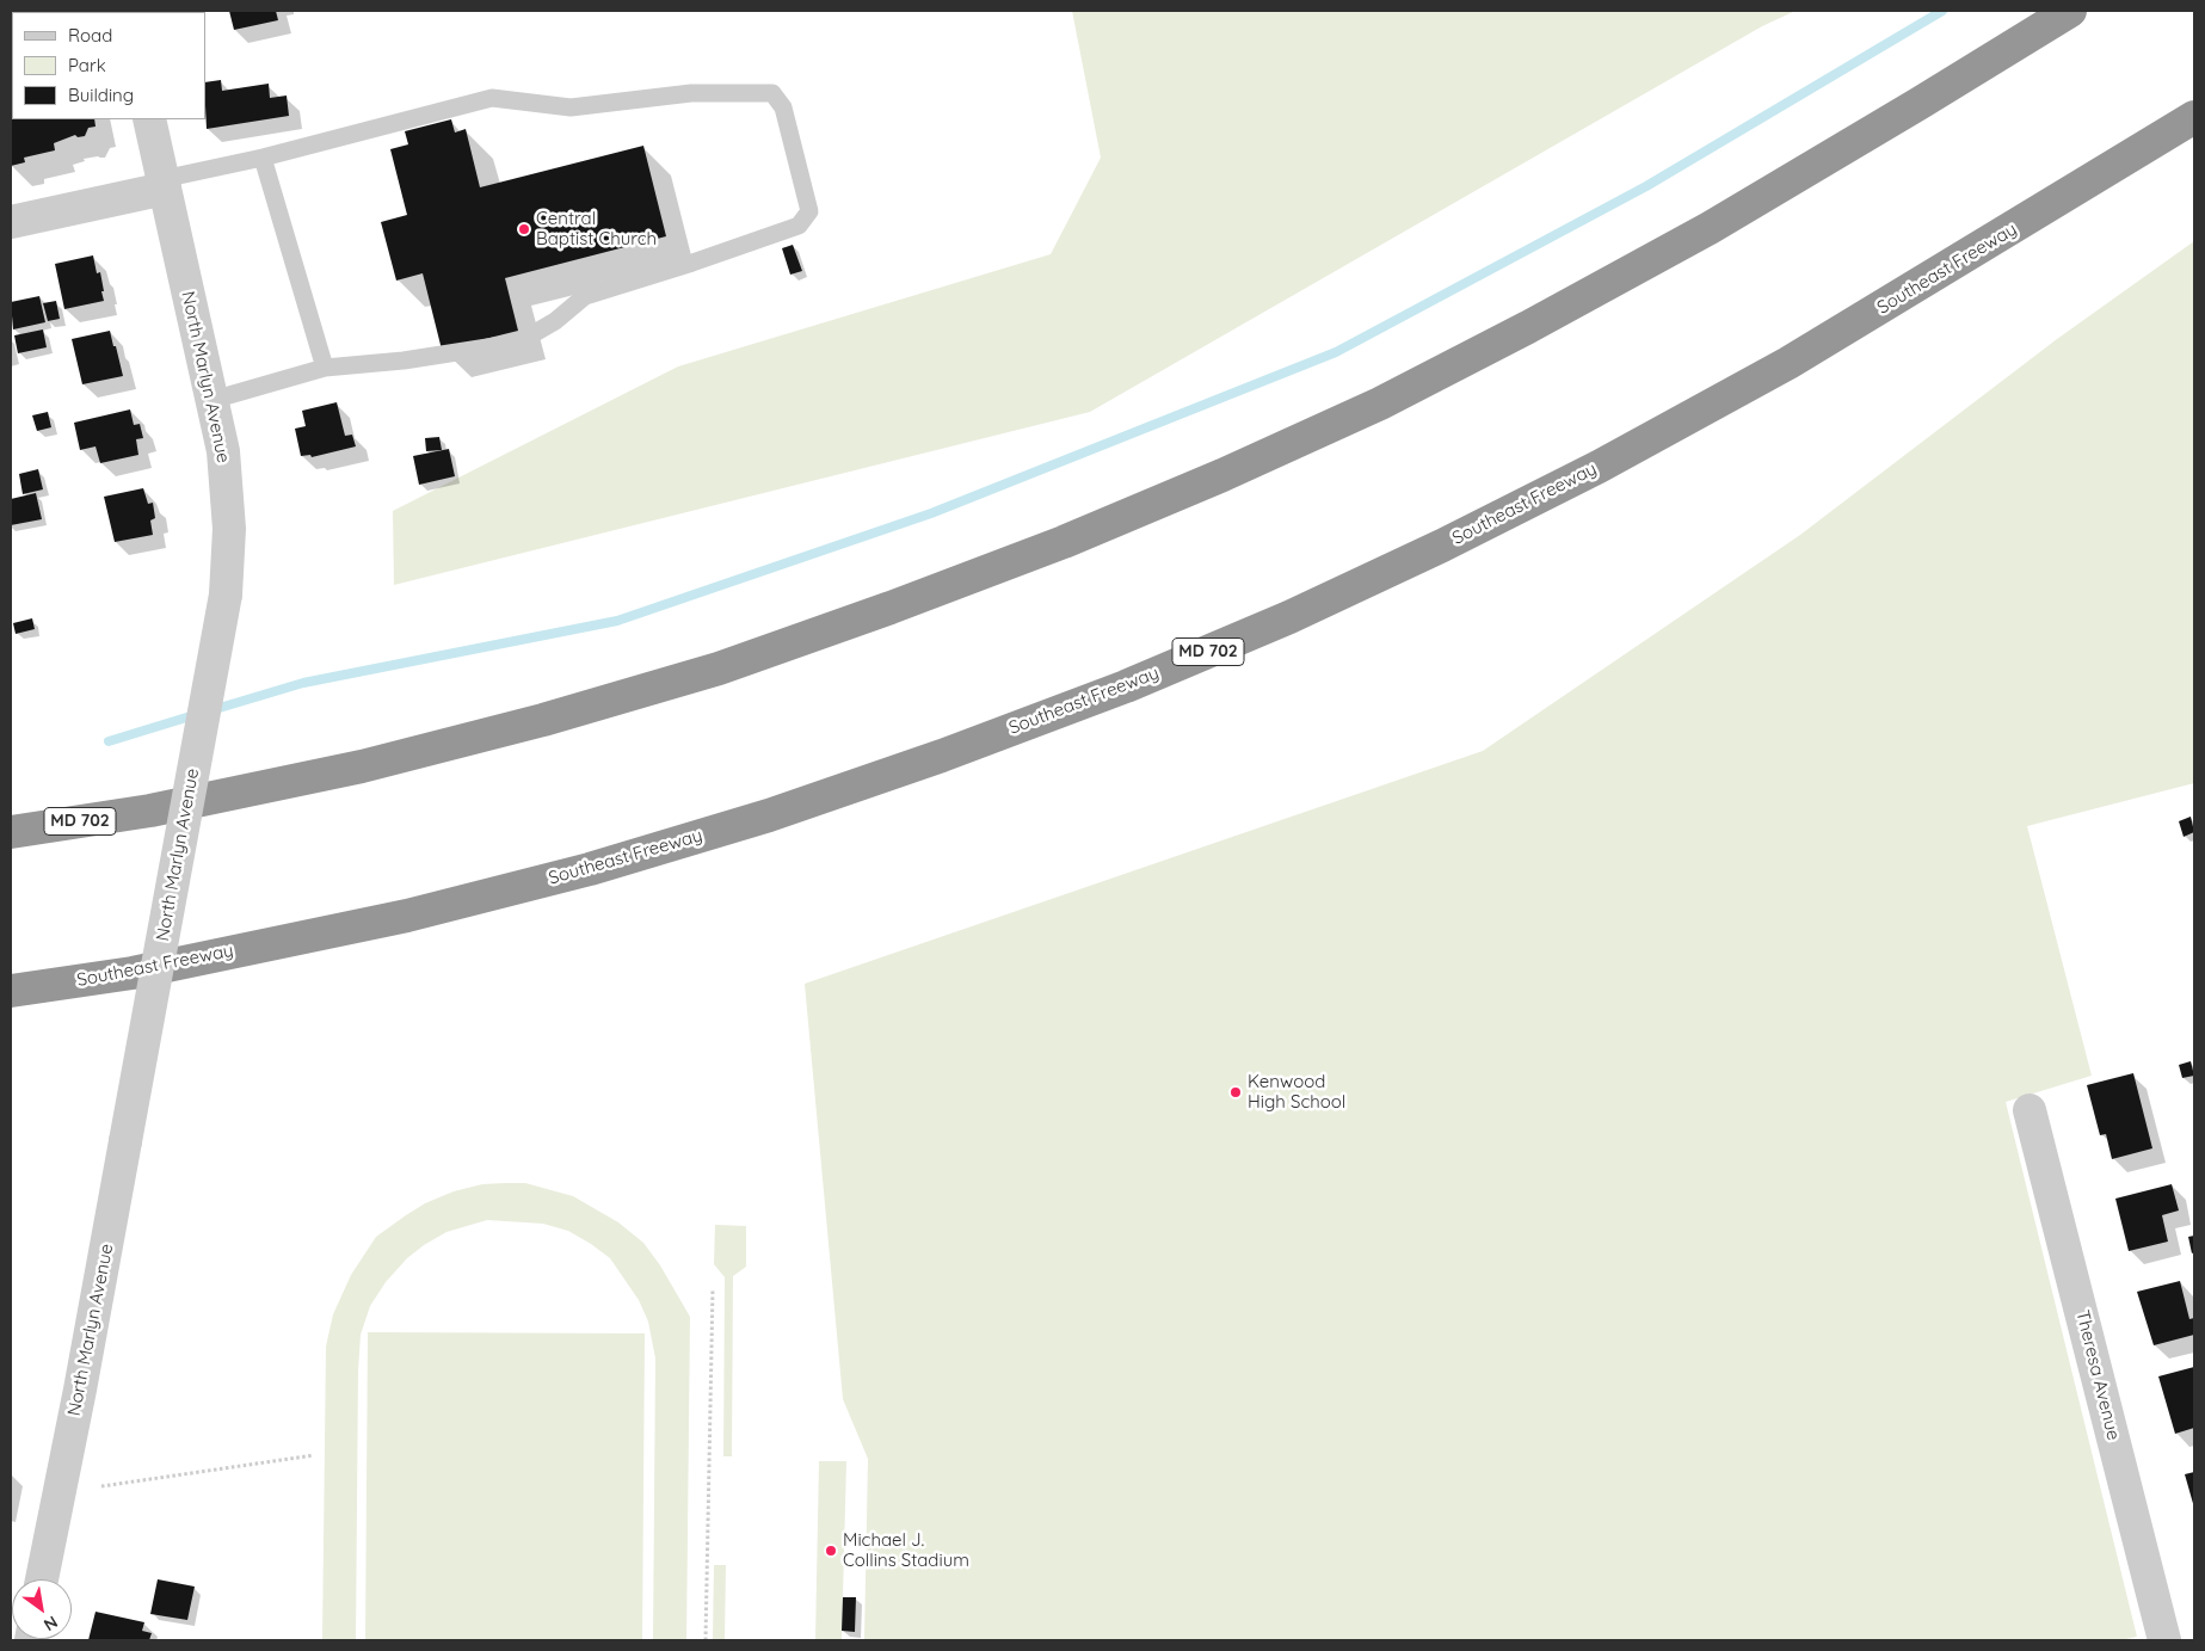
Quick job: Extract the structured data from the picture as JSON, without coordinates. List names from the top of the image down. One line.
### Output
{"streets":{"highway":["Southeast Freeway","MD 702"],"street":["North Marlyn Avenue","Theresa Avenue"]},"places":["Central Baptist Church","Kenwood High School","Michael J. Collins Stadium"],"legend":["Road","Park","Building"],"north":"bottom right"}
